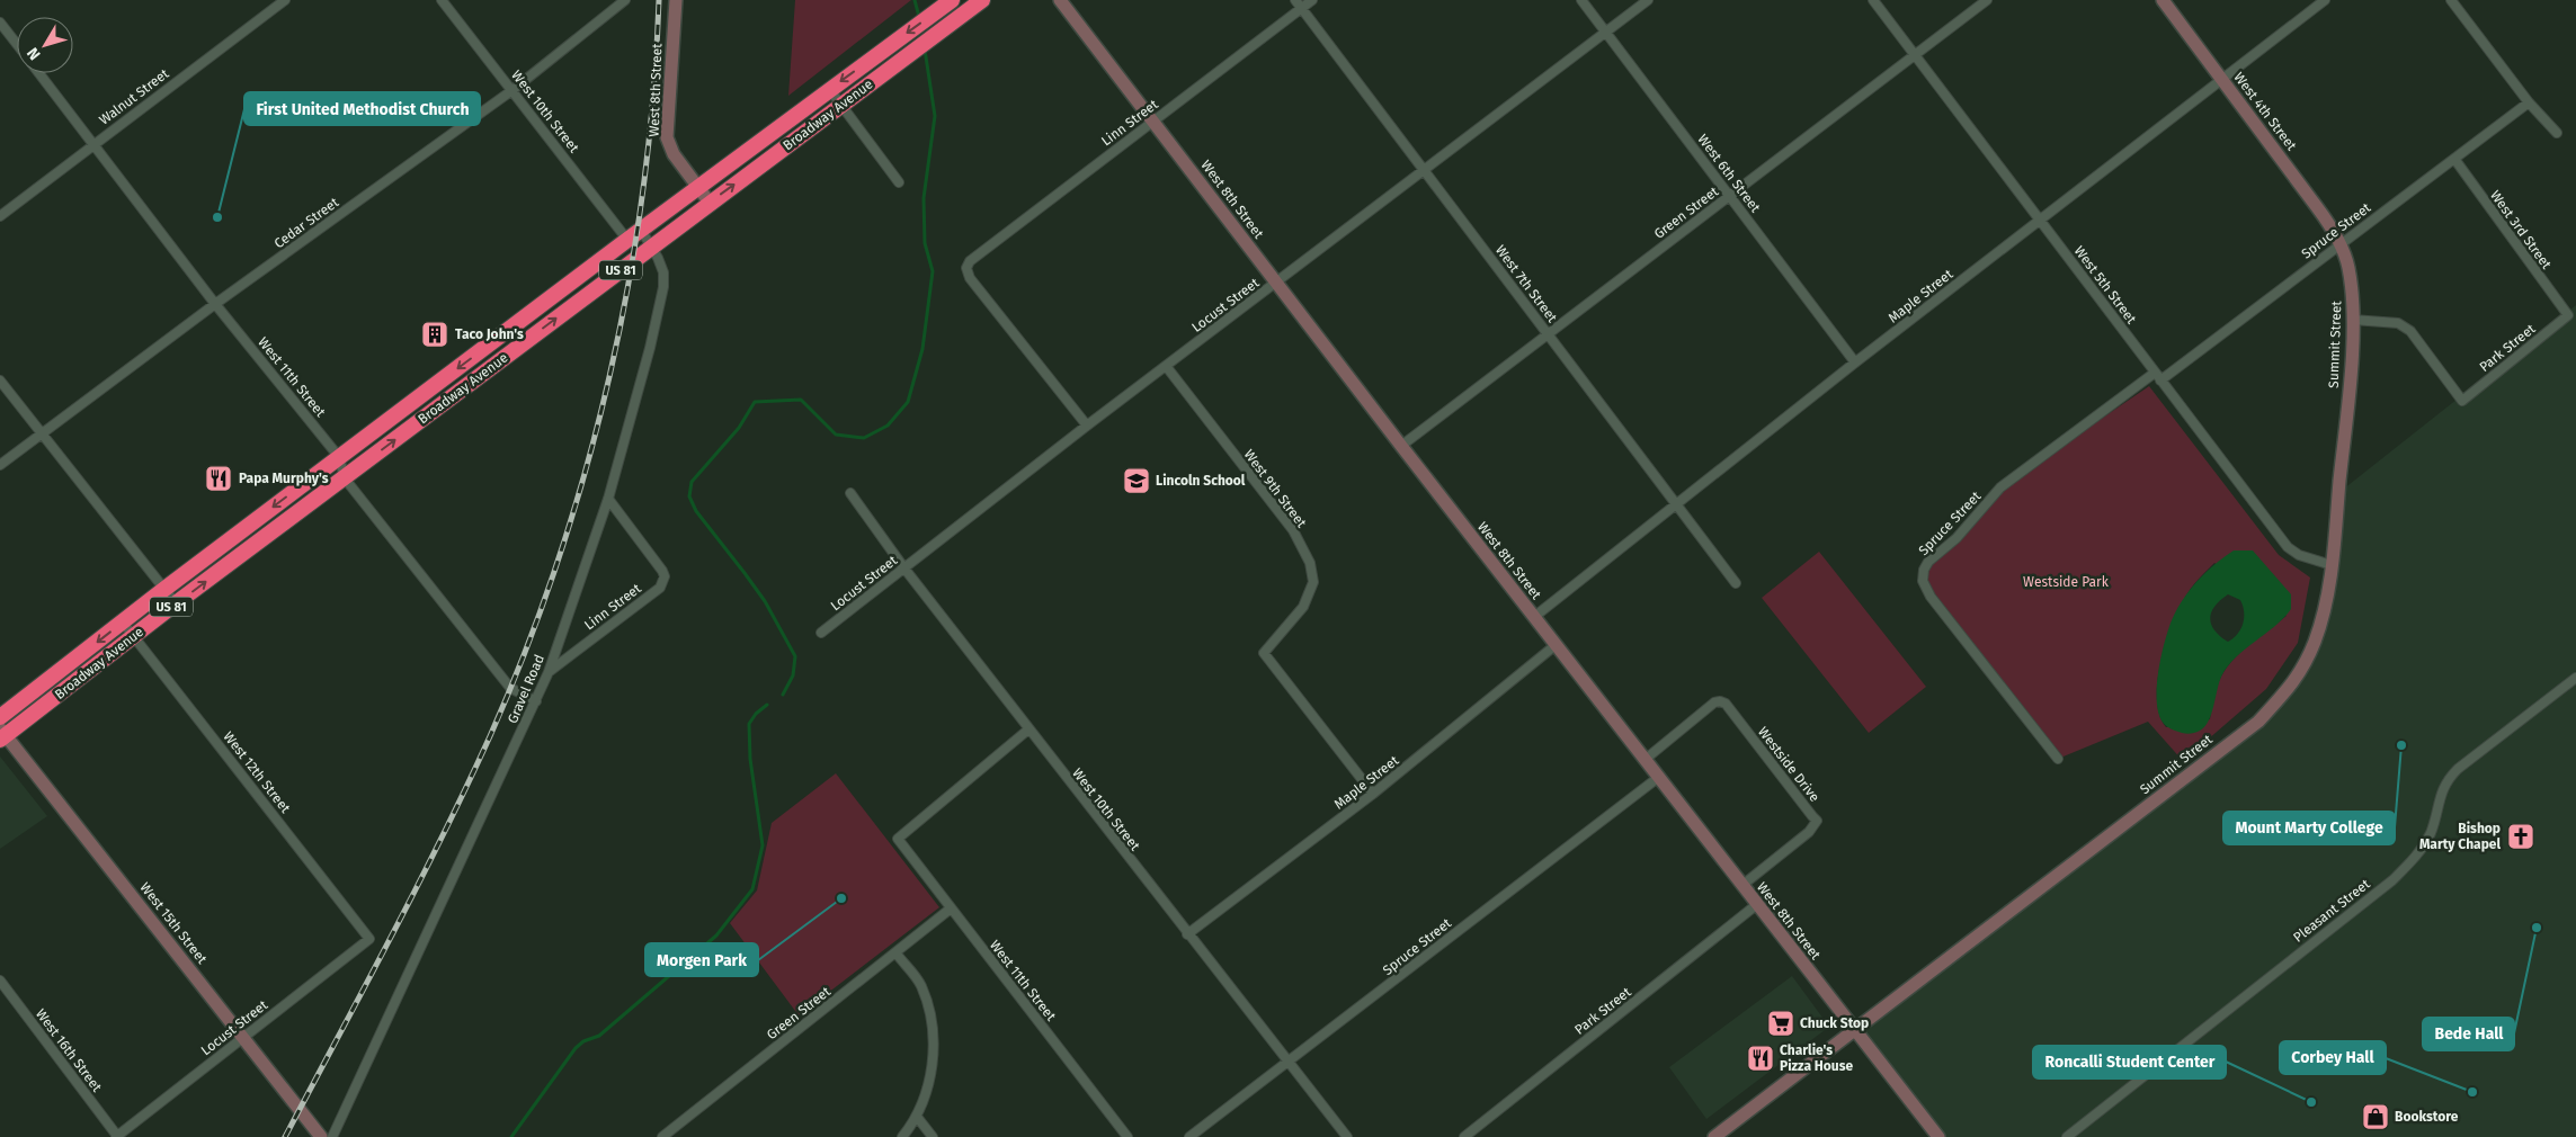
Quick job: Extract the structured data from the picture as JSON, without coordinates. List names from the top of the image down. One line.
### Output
{"streets":{"highway":["Broadway Avenue","US 81"],"street":["West 8th Street","Walnut Street","West 10th Street","West 4th Street","Linn Street","West 6th Street","Green Street","Cedar Street","West 3rd Street","Spruce Street","West 7th Street","West 5th Street","Maple Street","Locust Street","Summit Street","Park Street","West 11th Street","West 9th Street","Gravel Road","Westside Drive","West 12th Street","Pleasant Street","West 15th Street","West 16th Street"]},"crossings":[["West 8th Street","Broadway Avenue"],["West 8th Street","Linn Street"],["West 8th Street","Green Street"],["West 8th Street","Spruce Street"],["West 8th Street","Maple Street"],["West 8th Street","Locust Street"],["West 8th Street","Summit Street"],["West 8th Street","Park Street"],["West 8th Street","Westside Drive"],["Walnut Street","West 11th Street"],["West 10th Street","Broadway Avenue"],["West 10th Street","Cedar Street"],["West 10th Street","Spruce Street"],["West 10th Street","Maple Street"],["West 10th Street","Locust Street"],["West 10th Street","West 11th Street"],["West 4th Street","Spruce Street"],["West 4th Street","Maple Street"],["West 4th Street","Summit Street"],["Broadway Avenue","West 11th Street"],["Broadway Avenue","Gravel Road"],["Broadway Avenue","West 12th Street"],["Broadway Avenue","West 15th Street"],["Linn Street","West 7th Street"],["Linn Street","Locust Street"],["Linn Street","Gravel Road"],["West 6th Street","Green Street"],["West 6th Street","Maple Street"],["West 6th Street","Locust Street"],["Green Street","West 7th Street"],["Green Street","West 5th Street"],["Green Street","West 11th Street"],["Cedar Street","West 11th Street"],["West 3rd Street","Spruce Street"],["West 3rd Street","Park Street"],["Spruce Street","West 5th Street"],["Spruce Street","Summit Street"],["West 7th Street","Maple Street"],["West 7th Street","Locust Street"],["West 5th Street","Maple Street"],["West 5th Street","Summit Street"],["Maple Street","West 9th Street"],["Locust Street","West 9th Street"],["Locust Street","West 12th Street"],["Locust Street","West 15th Street"],["Locust Street","West 16th Street"],["Summit Street","Park Street"],["West 11th Street","Gravel Road"]],"parks":["Westside Park"],"places":{"other":["First United Methodist Church","Mount Marty College","Morgen Park","Bede Hall","Corbey Hall","Roncalli Student Center"],"building":["Taco John's"],"restaurant":["Papa Murphy's","Charlie's Pizza House"],"school or university":["Lincoln School"],"church":["Bishop Marty Chapel"],"supermarket":["Chuck Stop"],"shop":["Bookstore"]},"north":"bottom left"}
